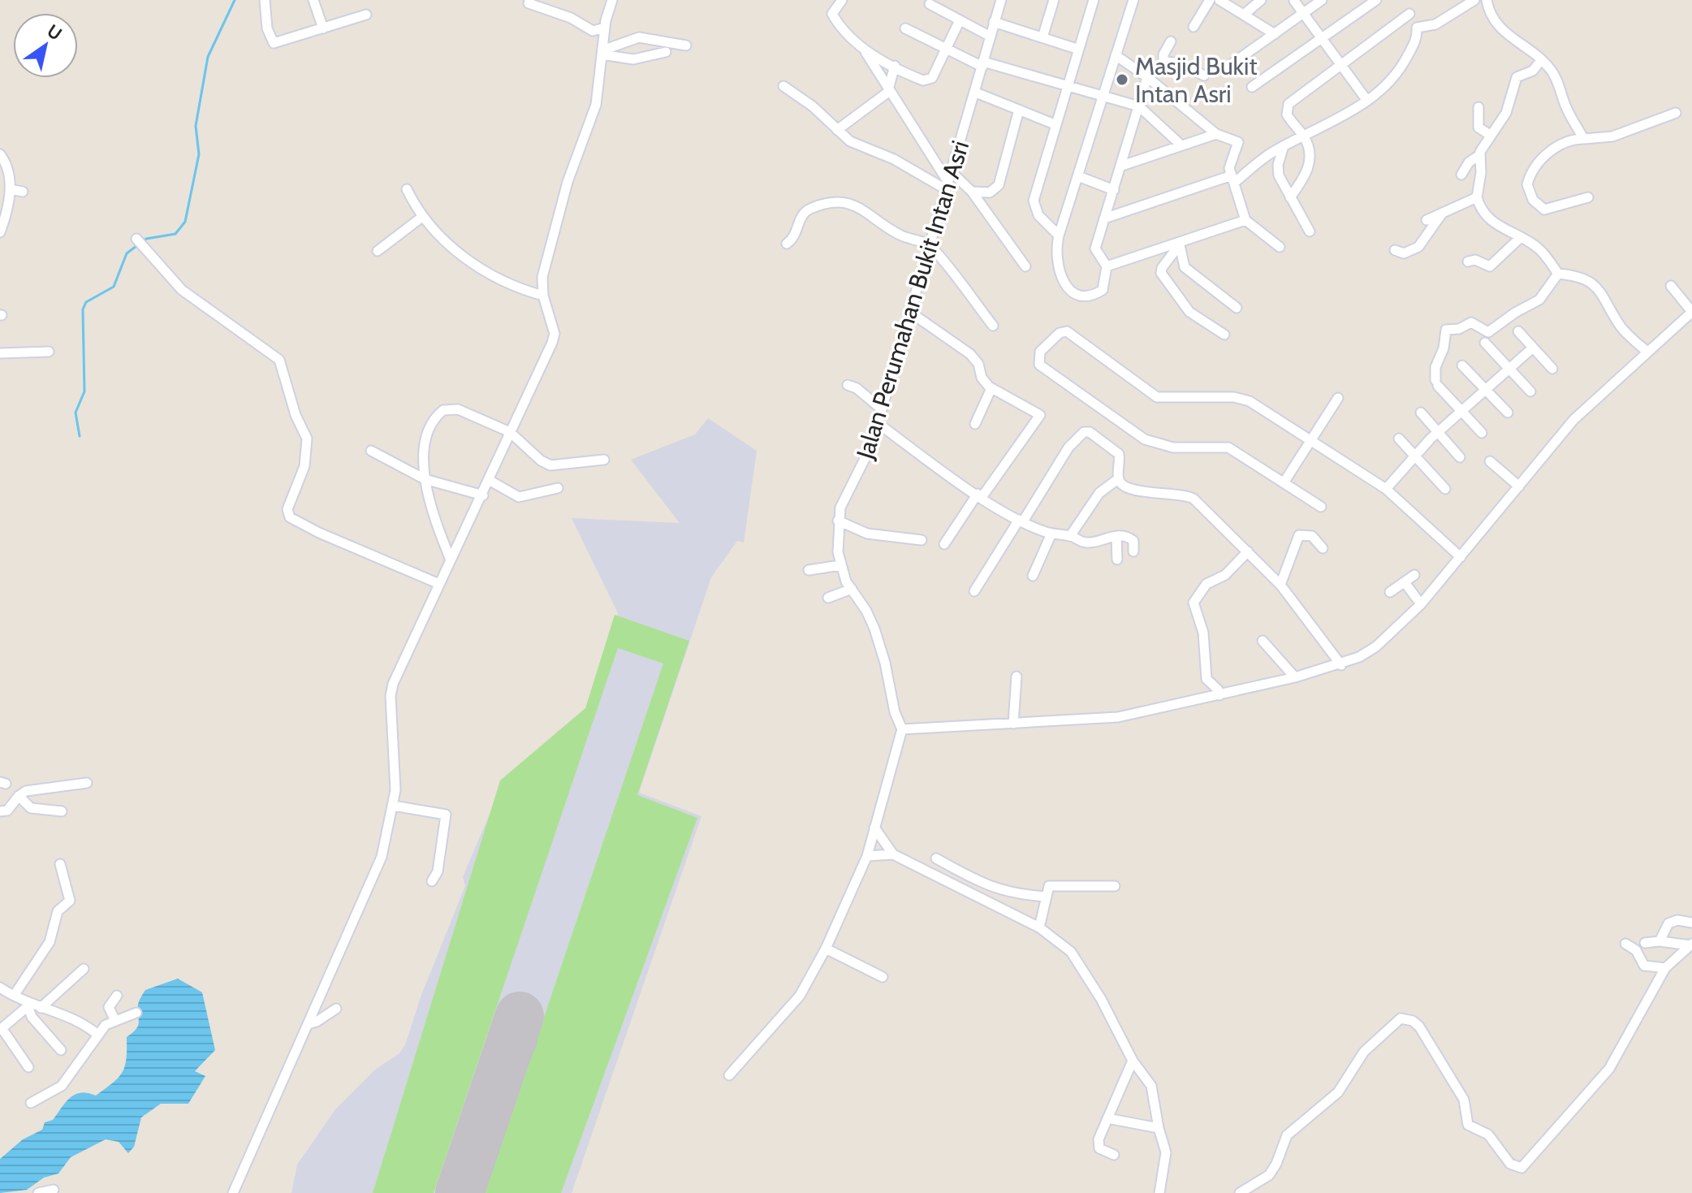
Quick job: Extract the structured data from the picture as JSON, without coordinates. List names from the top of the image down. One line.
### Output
{"streets":{"street":["Jalan Perumahan Bukit Intan Asri"]},"places":["Masjid Bukit Intan Asri"],"north":"top right"}
